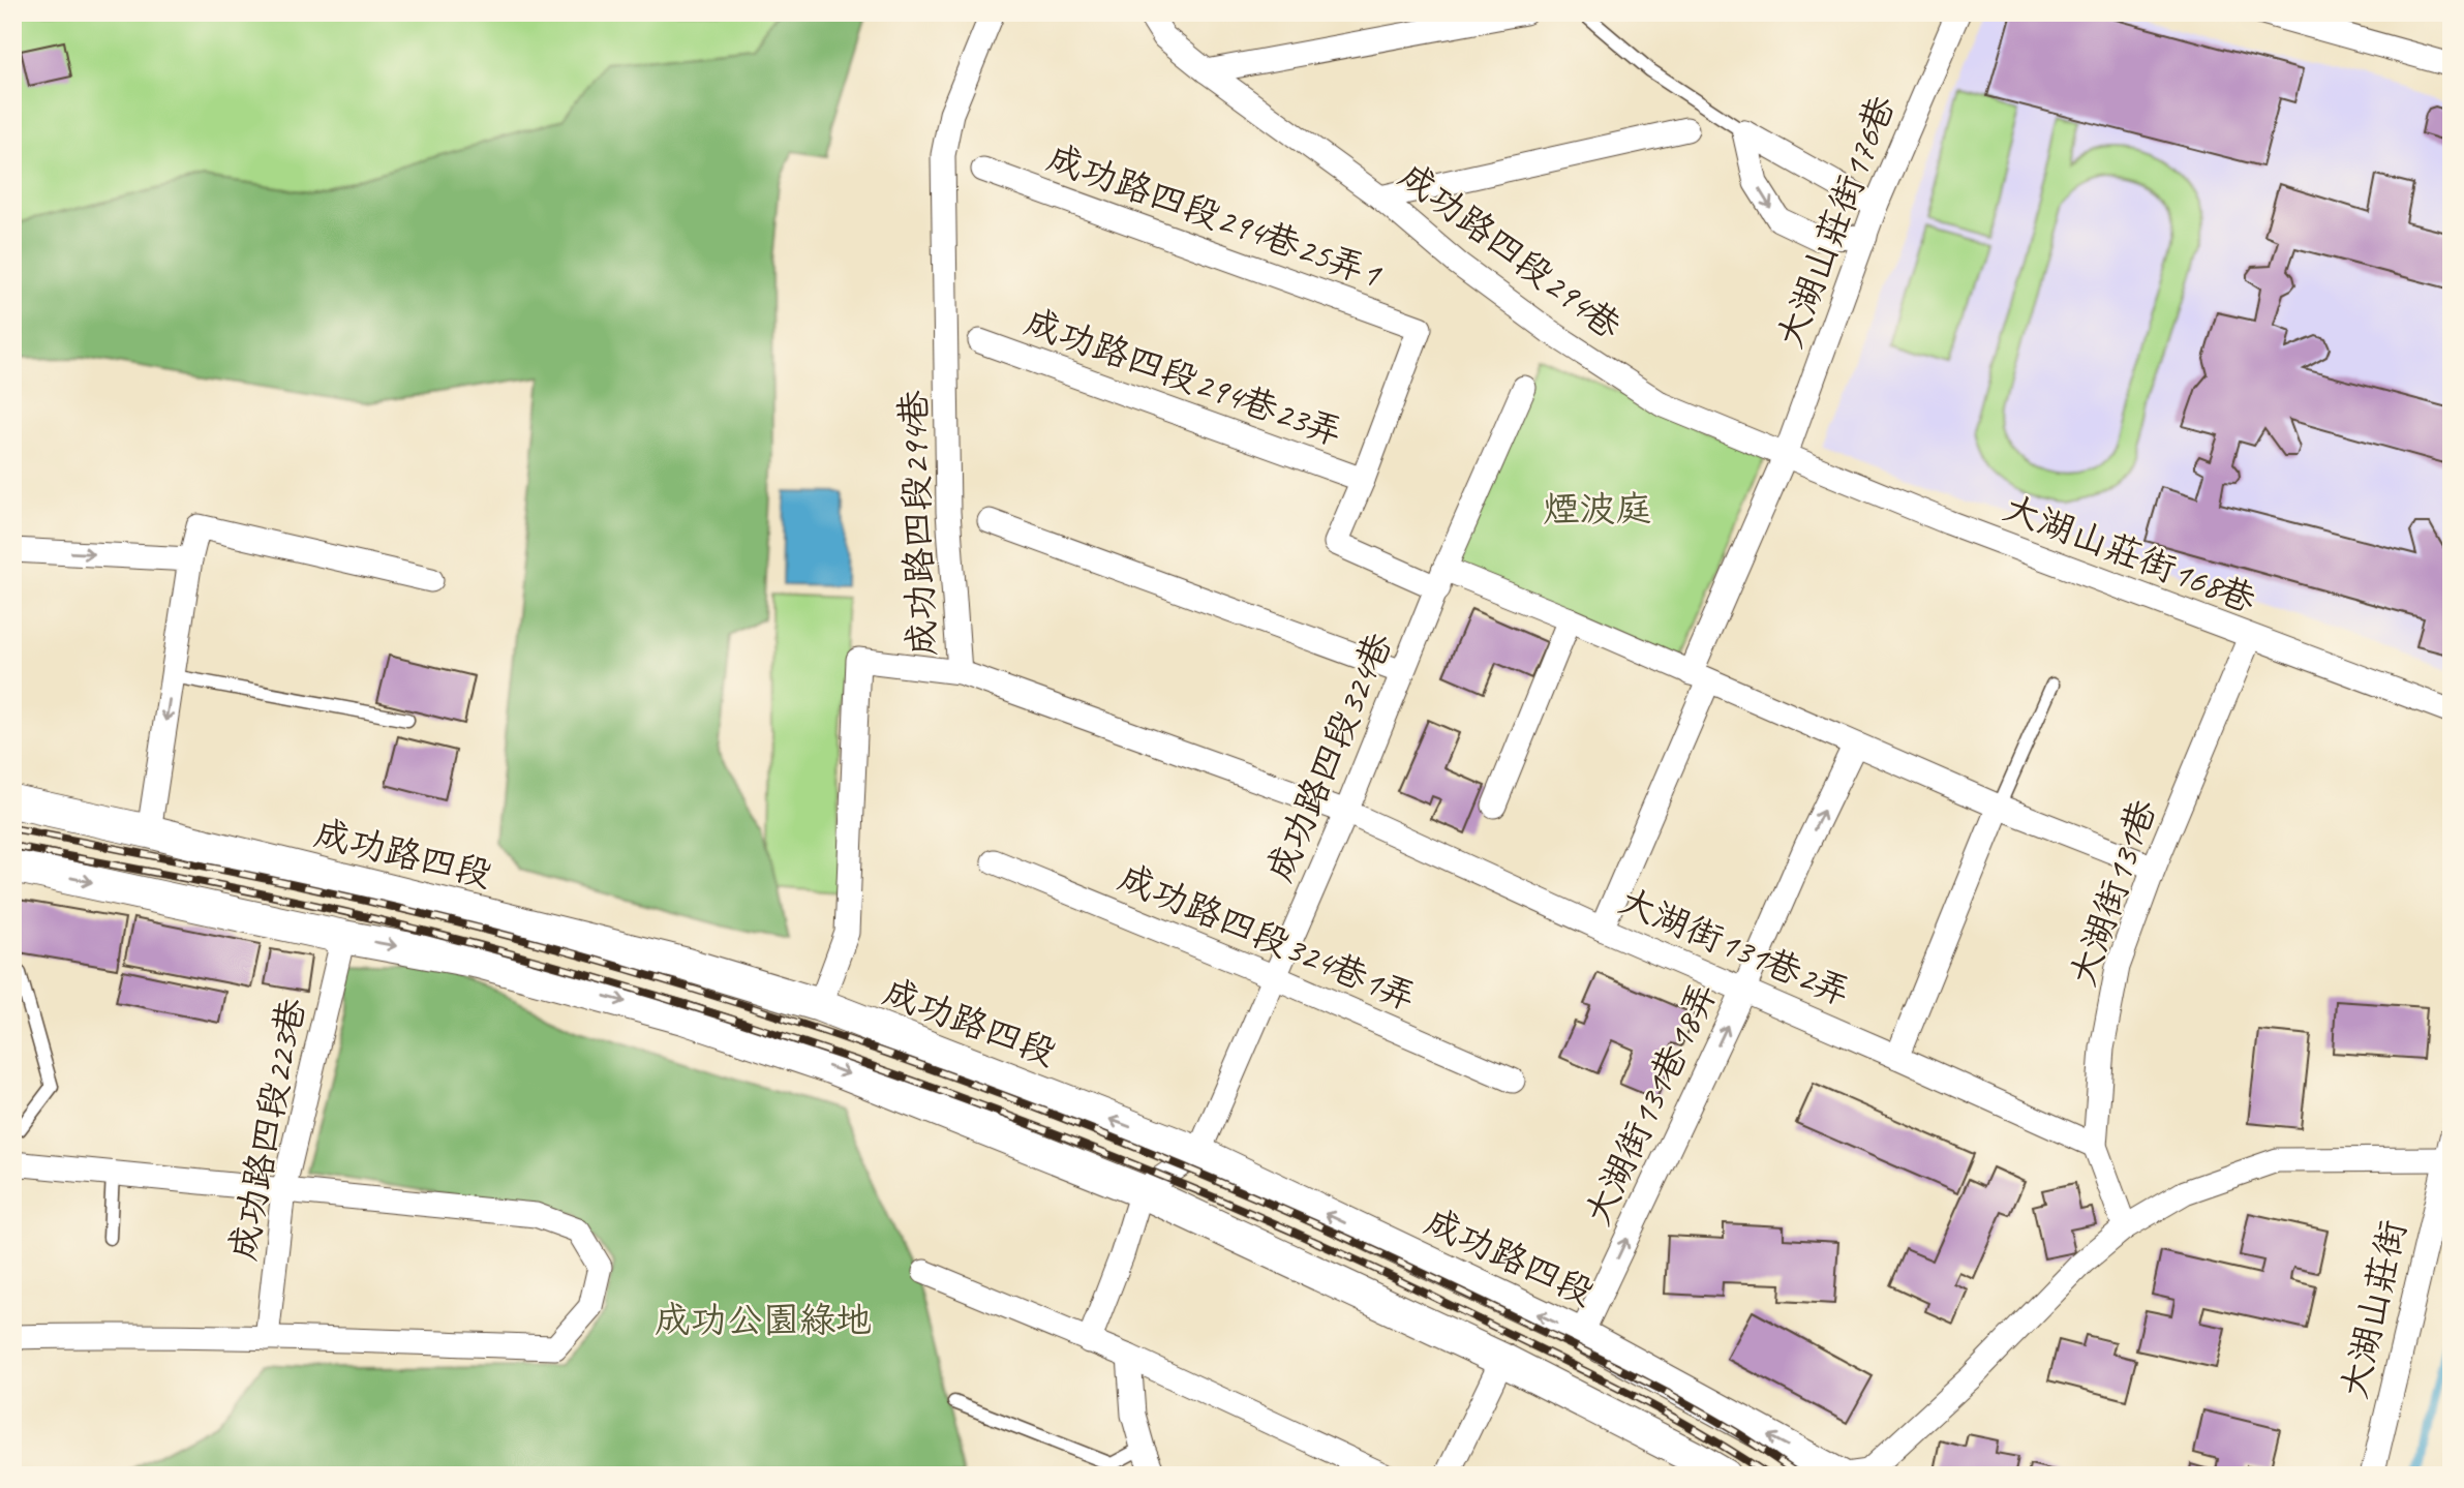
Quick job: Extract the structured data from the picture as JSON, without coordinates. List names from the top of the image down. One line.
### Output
{"streets":{"main road":["成功路四段"],"street":["成功路四段294巷25弄1","大湖山莊街176巷","成功路四段294巷","成功路四段294巷23弄","大湖山莊街168巷","成功路四段324巷","大湖街131巷","成功路四段324巷1弄","大湖街131巷2弄","大湖街131巷18弄","成功路四段223巷","大湖山莊街"]},"crossings":[["成功路四段294巷25弄1","成功路四段294巷23弄"],["大湖山莊街176巷","成功路四段294巷"],["大湖山莊街176巷","大湖山莊街168巷"],["成功路四段294巷","大湖山莊街168巷"],["成功路四段294巷","成功路四段"],["成功路四段294巷","大湖街131巷2弄"],["大湖山莊街168巷","大湖街131巷"],["成功路四段324巷","成功路四段"],["成功路四段324巷","成功路四段324巷1弄"],["成功路四段324巷","大湖街131巷2弄"],["成功路四段","大湖街131巷18弄"],["大湖街131巷","大湖街131巷2弄"],["大湖街131巷","大湖山莊街"],["大湖街131巷2弄","大湖街131巷18弄"]],"parks":["煙波庭","成功公園綠地"]}
